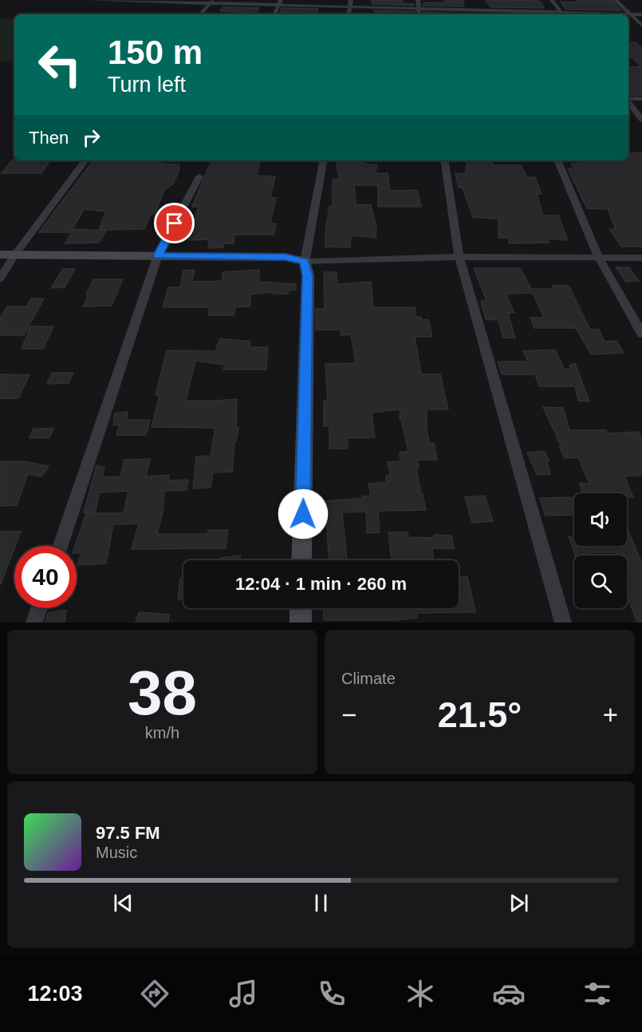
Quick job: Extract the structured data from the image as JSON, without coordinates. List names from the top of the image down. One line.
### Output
{"page":{"turn":["150 m","Turn left"],"then":"Then","limit":"40","trip":"12:04 · 1 min · 260 m","tile":[["38","km/h"],"Climate"],"heat":["−","21.5°","+"],"song":["97.5 FM","Music"],"tabs":"12:03"}}
